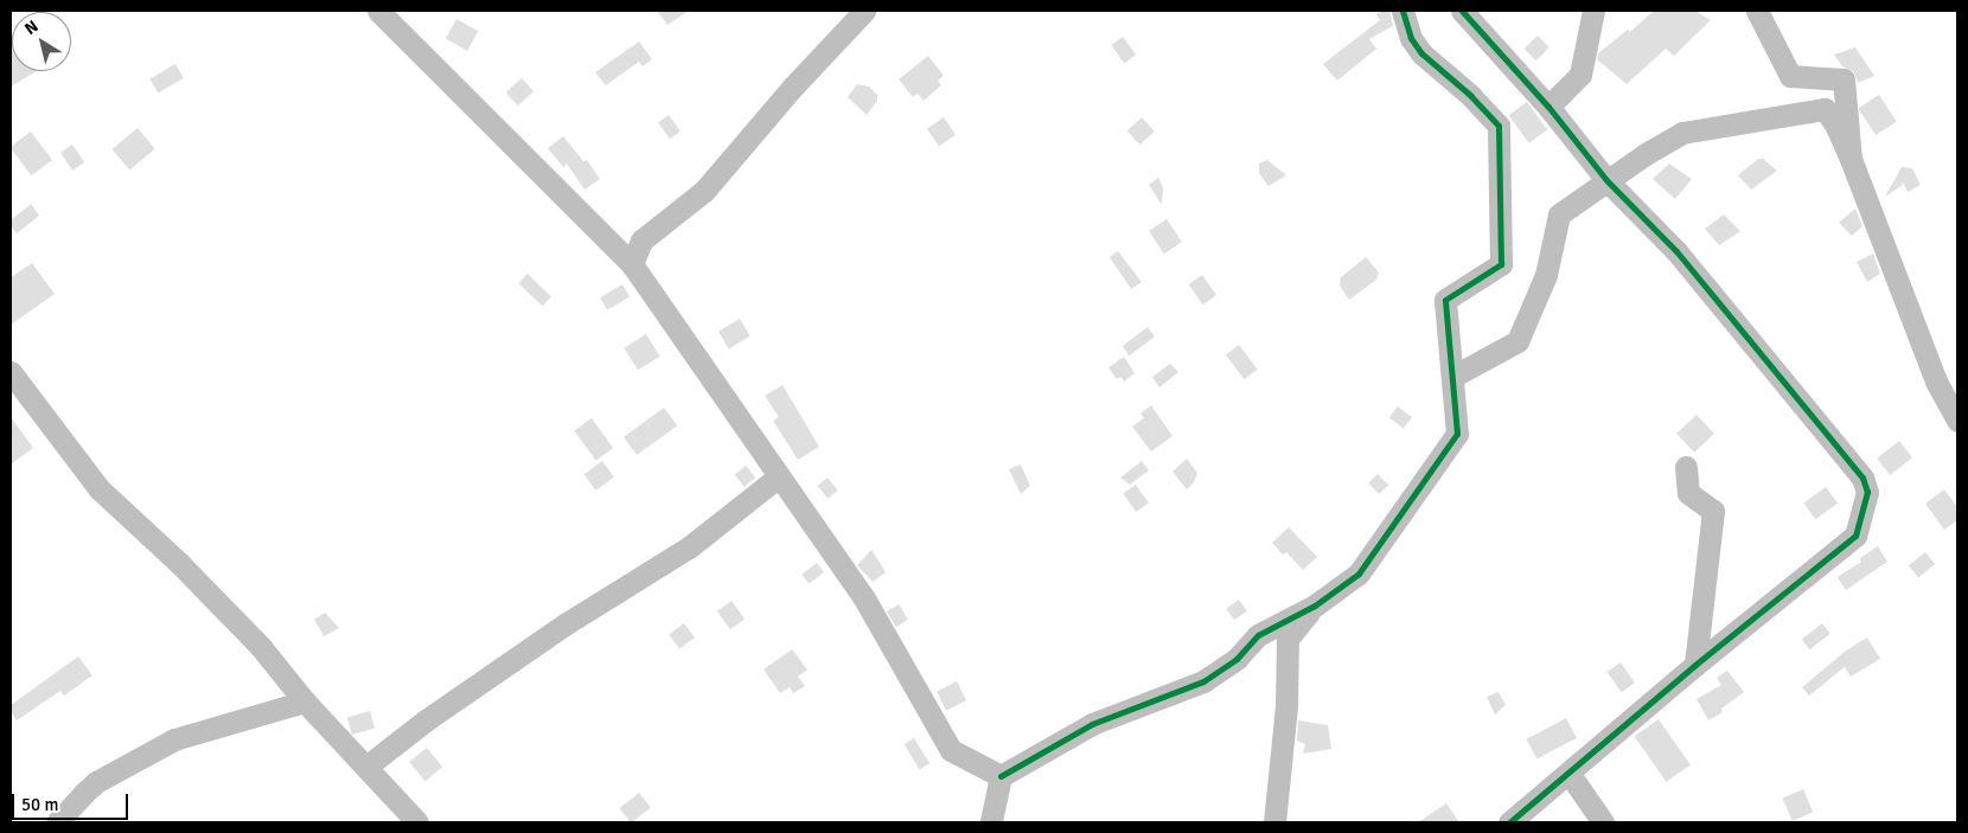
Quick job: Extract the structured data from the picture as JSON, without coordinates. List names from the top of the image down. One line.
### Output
{"scale_bar":"50 m","north":"top left"}
